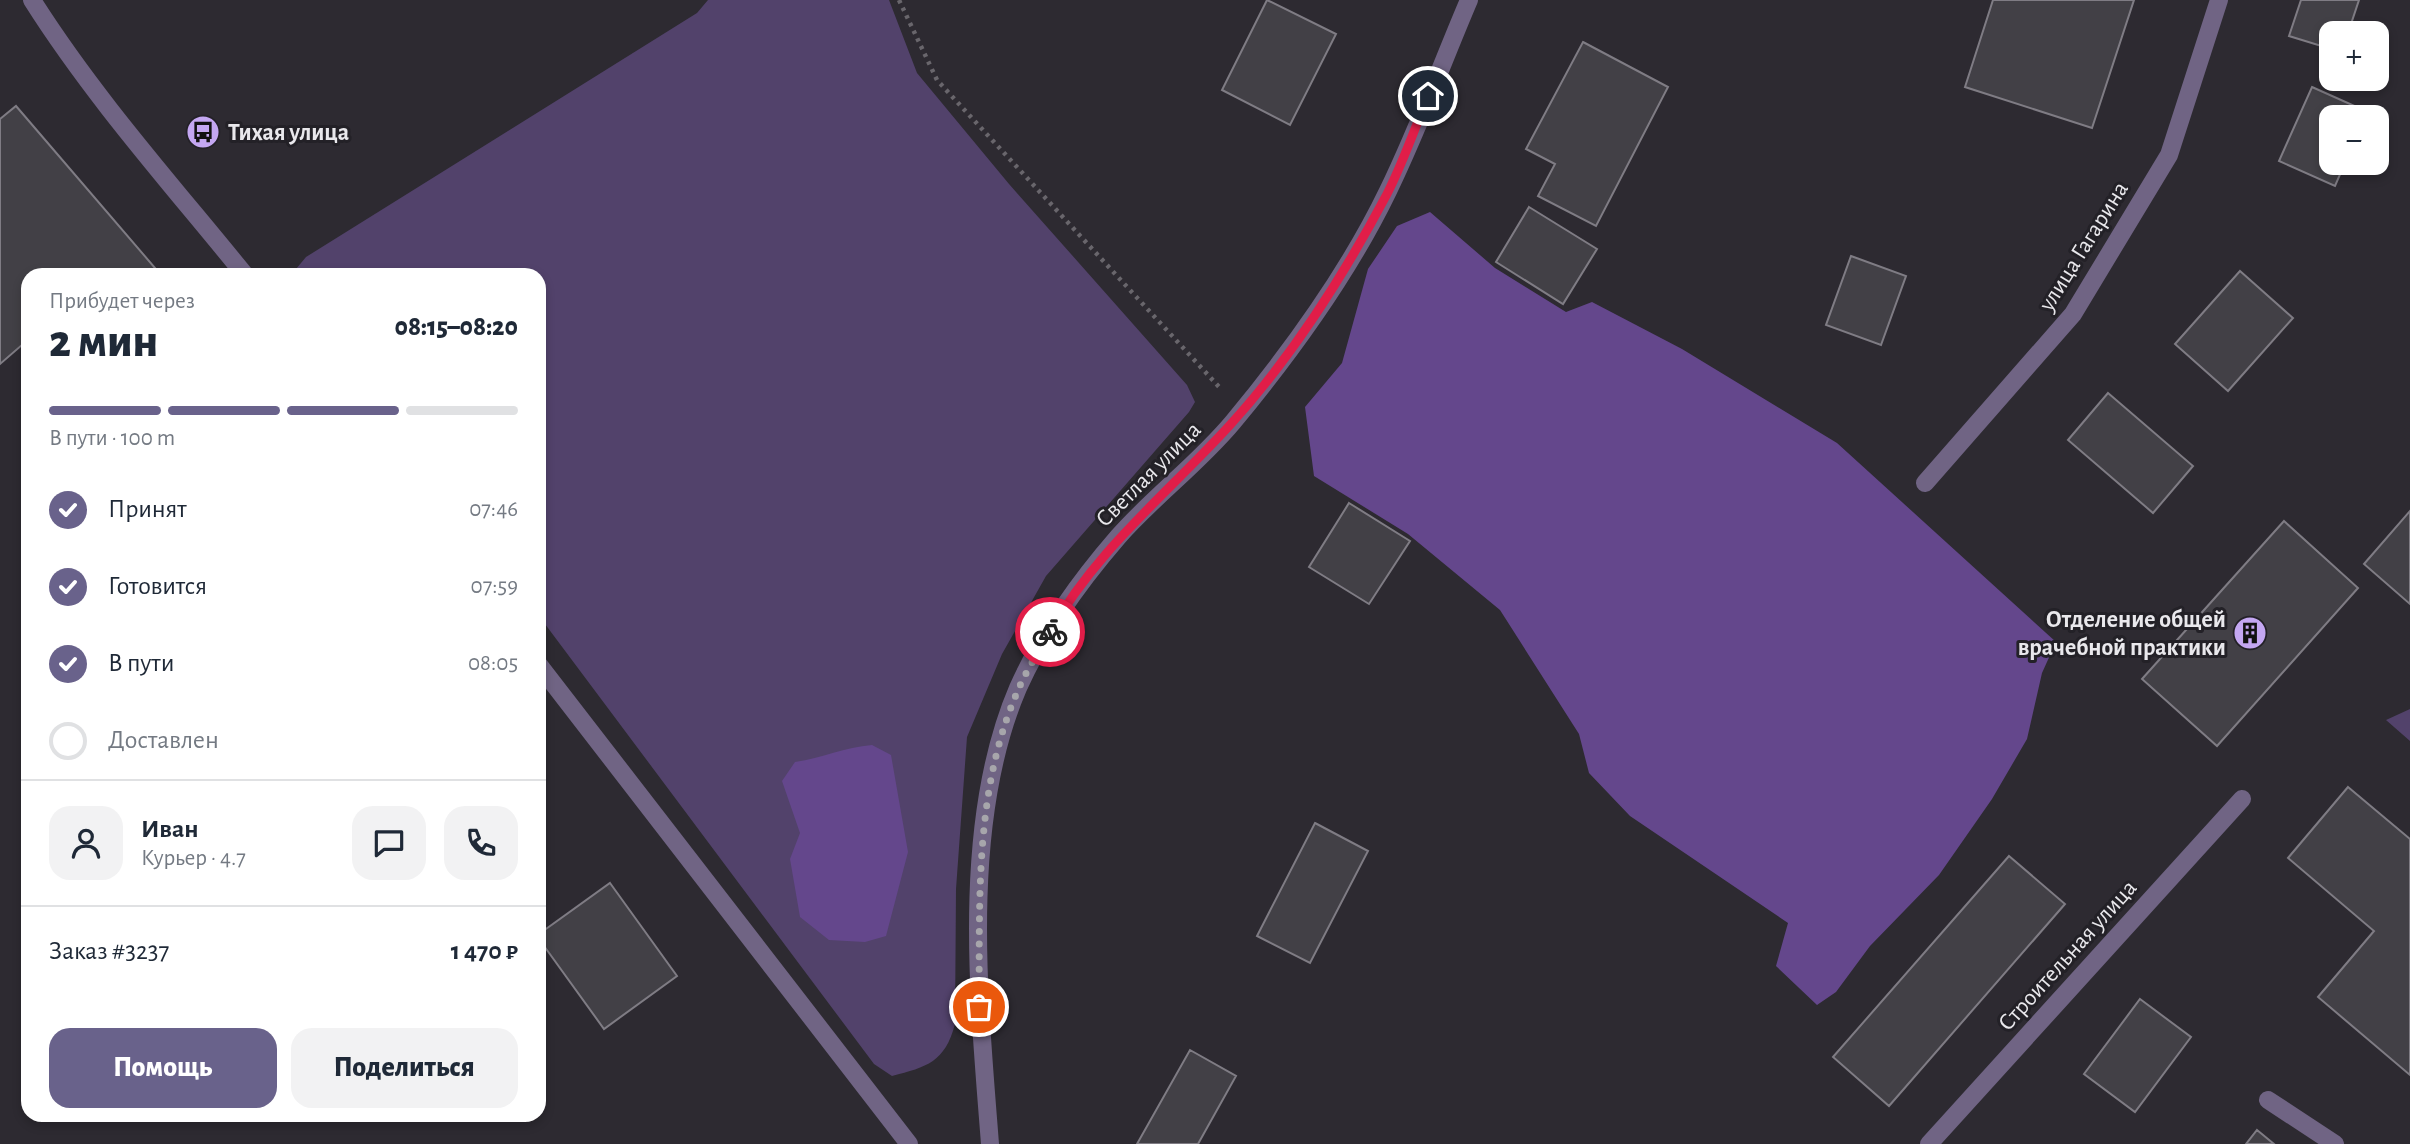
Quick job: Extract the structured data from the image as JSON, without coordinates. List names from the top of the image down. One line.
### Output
{"streets":{"street":["улица Гагарина","Светлая улица","Строительная улица"]},"places":{"bus stop":["Тихая улица"],"building":["Отделение общей врачебной практики"]},"page":{"map_buttons":["+","−"],"heading":["2 мин","Прибудет через","08:15–08:20"],"panel":["Иван","Курьер · 4.7","Заказ #3237","1 470 ₽"],"bar":"В пути · 100 m","list":[["Принят","07:46"],["Готовится","07:59"],["В пути","08:05"],"Доставлен"],"buttons":["Помощь","Поделиться"]}}
